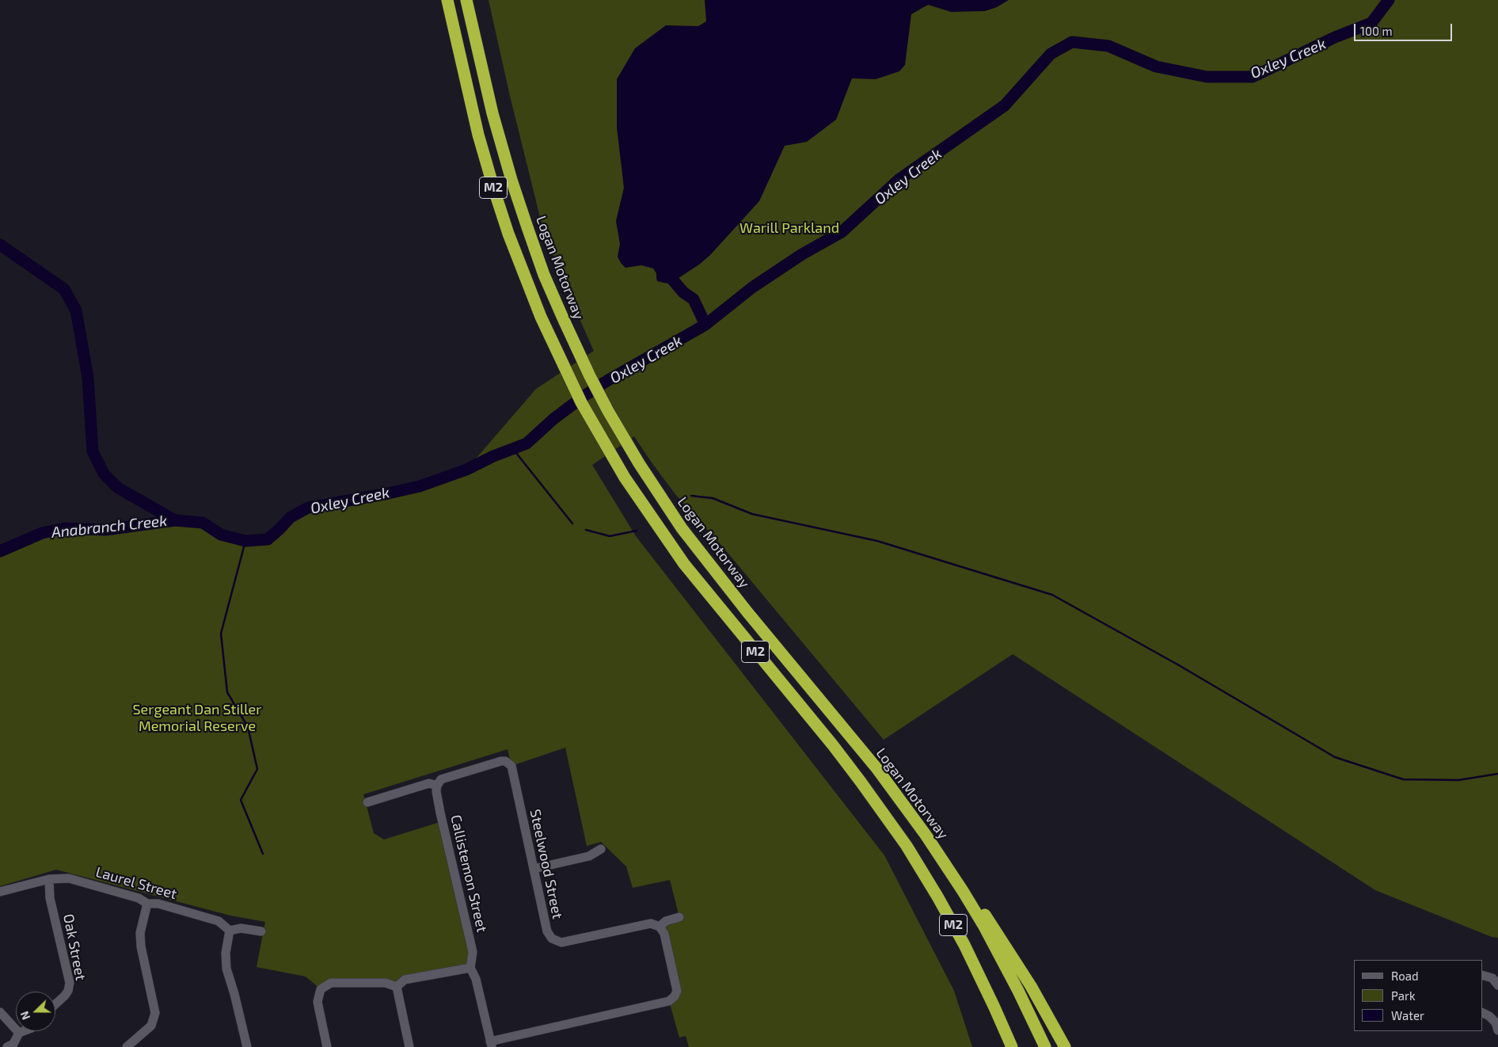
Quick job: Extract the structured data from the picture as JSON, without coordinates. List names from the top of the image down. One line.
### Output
{"streets":{"highway":["M2","Logan Motorway"],"street":["Steelwood Street","Callistemon Street","Laurel Street","Oak Street"]},"crossings":[["Steelwood Street","Callistemon Street"],["Laurel Street","Oak Street"]],"water":["Oxley Creek","Anabranch Creek"],"parks":["Warill Parkland","Sergeant Dan Stiller Memorial Reserve"],"legend":["Road","Park","Water"],"scale_bar":"100 m","north":"left"}
